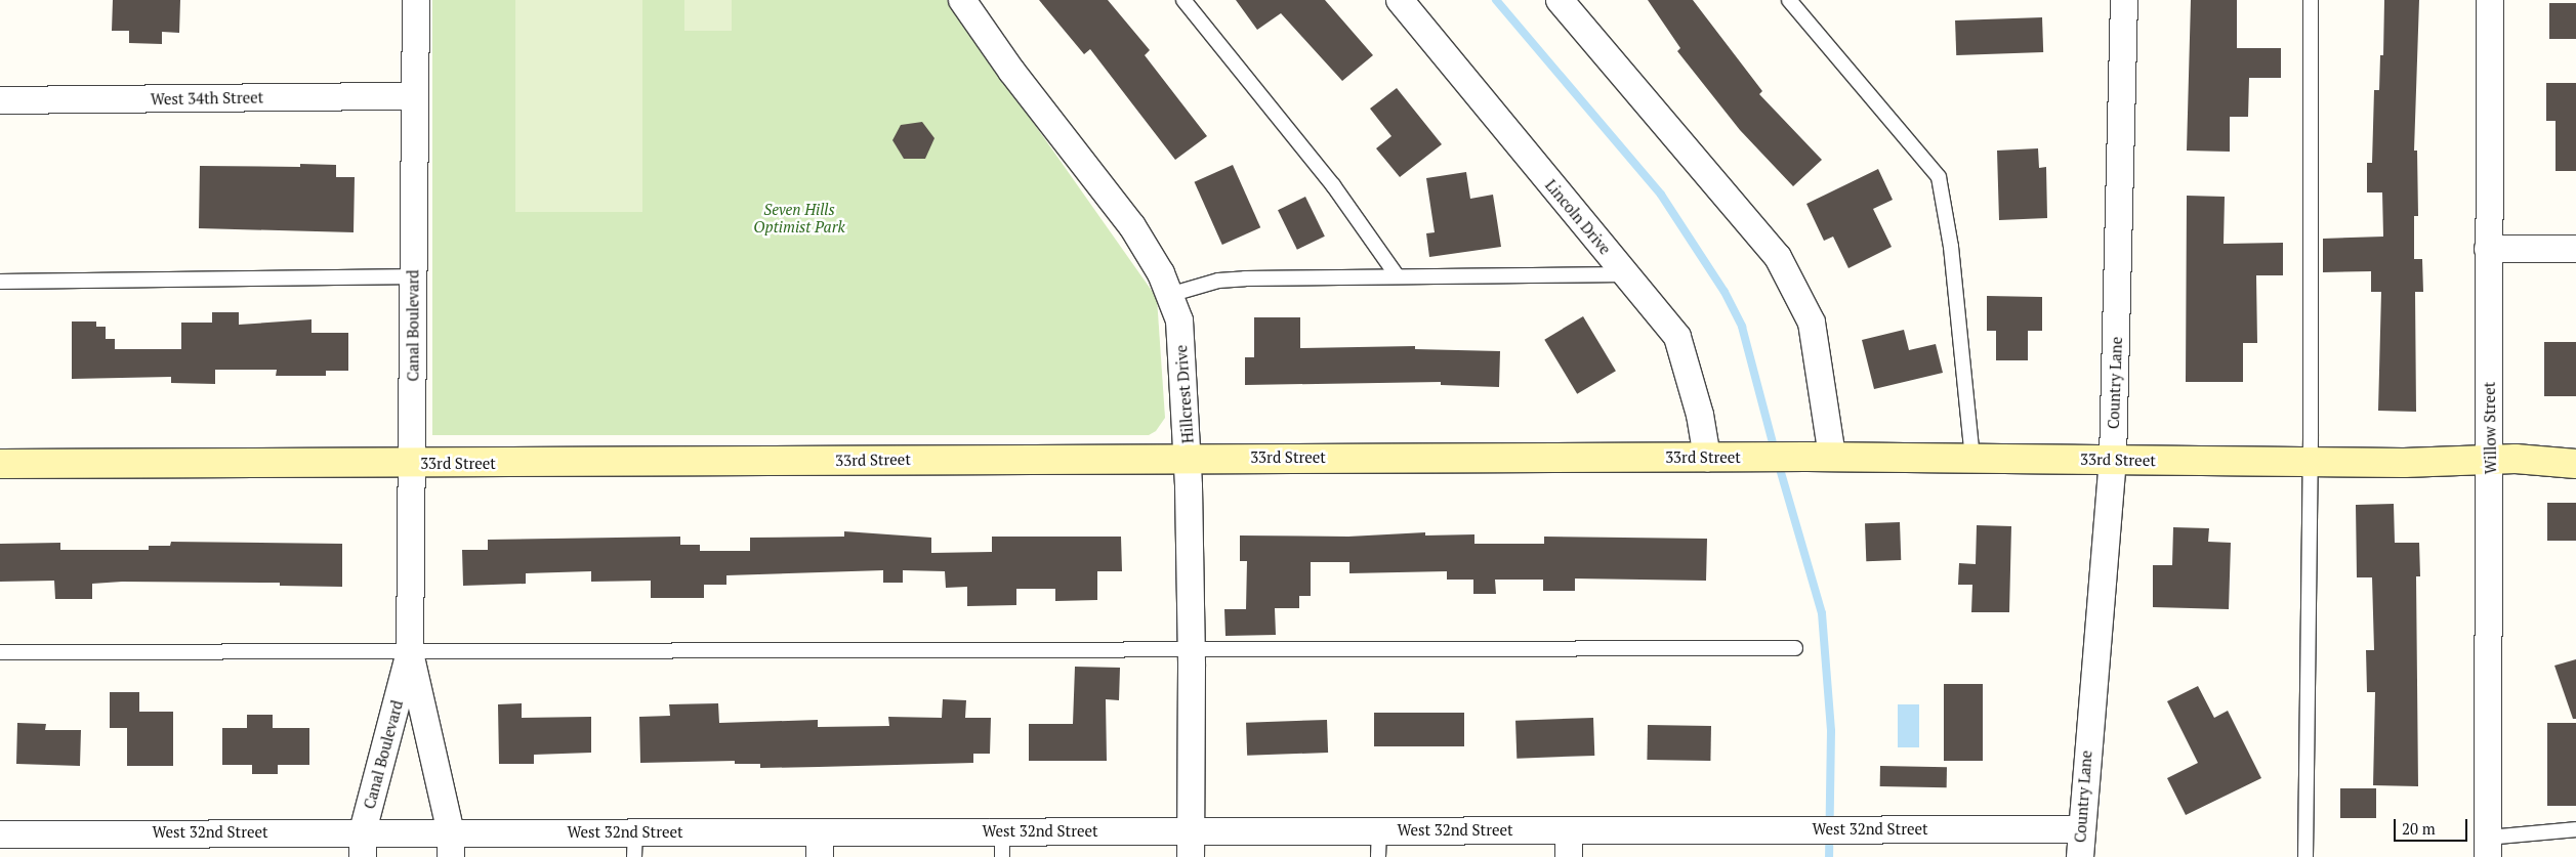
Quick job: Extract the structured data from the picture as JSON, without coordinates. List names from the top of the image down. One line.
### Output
{"streets":{"street":["West 34th Street","Lincoln Drive","Canal Boulevard","Country Lane","Hillcrest Drive","Willow Street","33rd Street","West 32nd Street"]},"crossings":[["West 34th Street","Canal Boulevard"],["Lincoln Drive","33rd Street"],["Canal Boulevard","33rd Street"],["Canal Boulevard","West 32nd Street"],["Country Lane","33rd Street"],["Country Lane","West 32nd Street"],["Hillcrest Drive","33rd Street"],["Hillcrest Drive","West 32nd Street"],["Willow Street","33rd Street"]],"parks":["Seven Hills Optimist Park"],"scale_bar":"20 m"}
